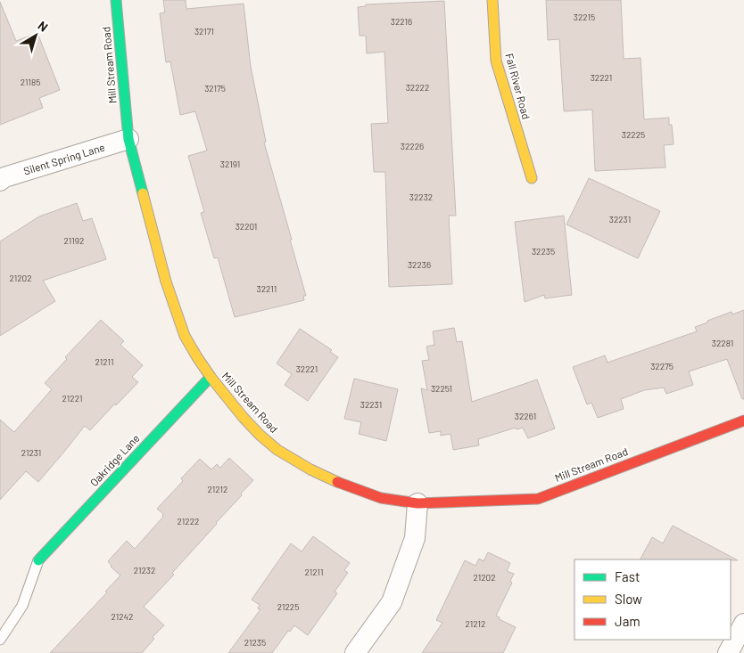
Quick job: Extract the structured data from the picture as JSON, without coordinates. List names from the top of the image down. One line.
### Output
{"streets":{"street":["Mill Stream Road","Fall River Road","Silent Spring Lane","Oakridge Lane"]},"crossings":[["Mill Stream Road","Silent Spring Lane"],["Mill Stream Road","Oakridge Lane"]],"house_numbers":["32215","32216","32171","32221","21185","32222","32175","32225","32226","32191","32232","32231","32201","21192","32235","32236","21202","32211","32281","21211","32275","32221","32251","21221","32231","32261","21231","21212","21222","21232","21211","21202","21225","21242","21212","21235"],"legend":["Fast","Slow","Jam"],"north":"top right"}
